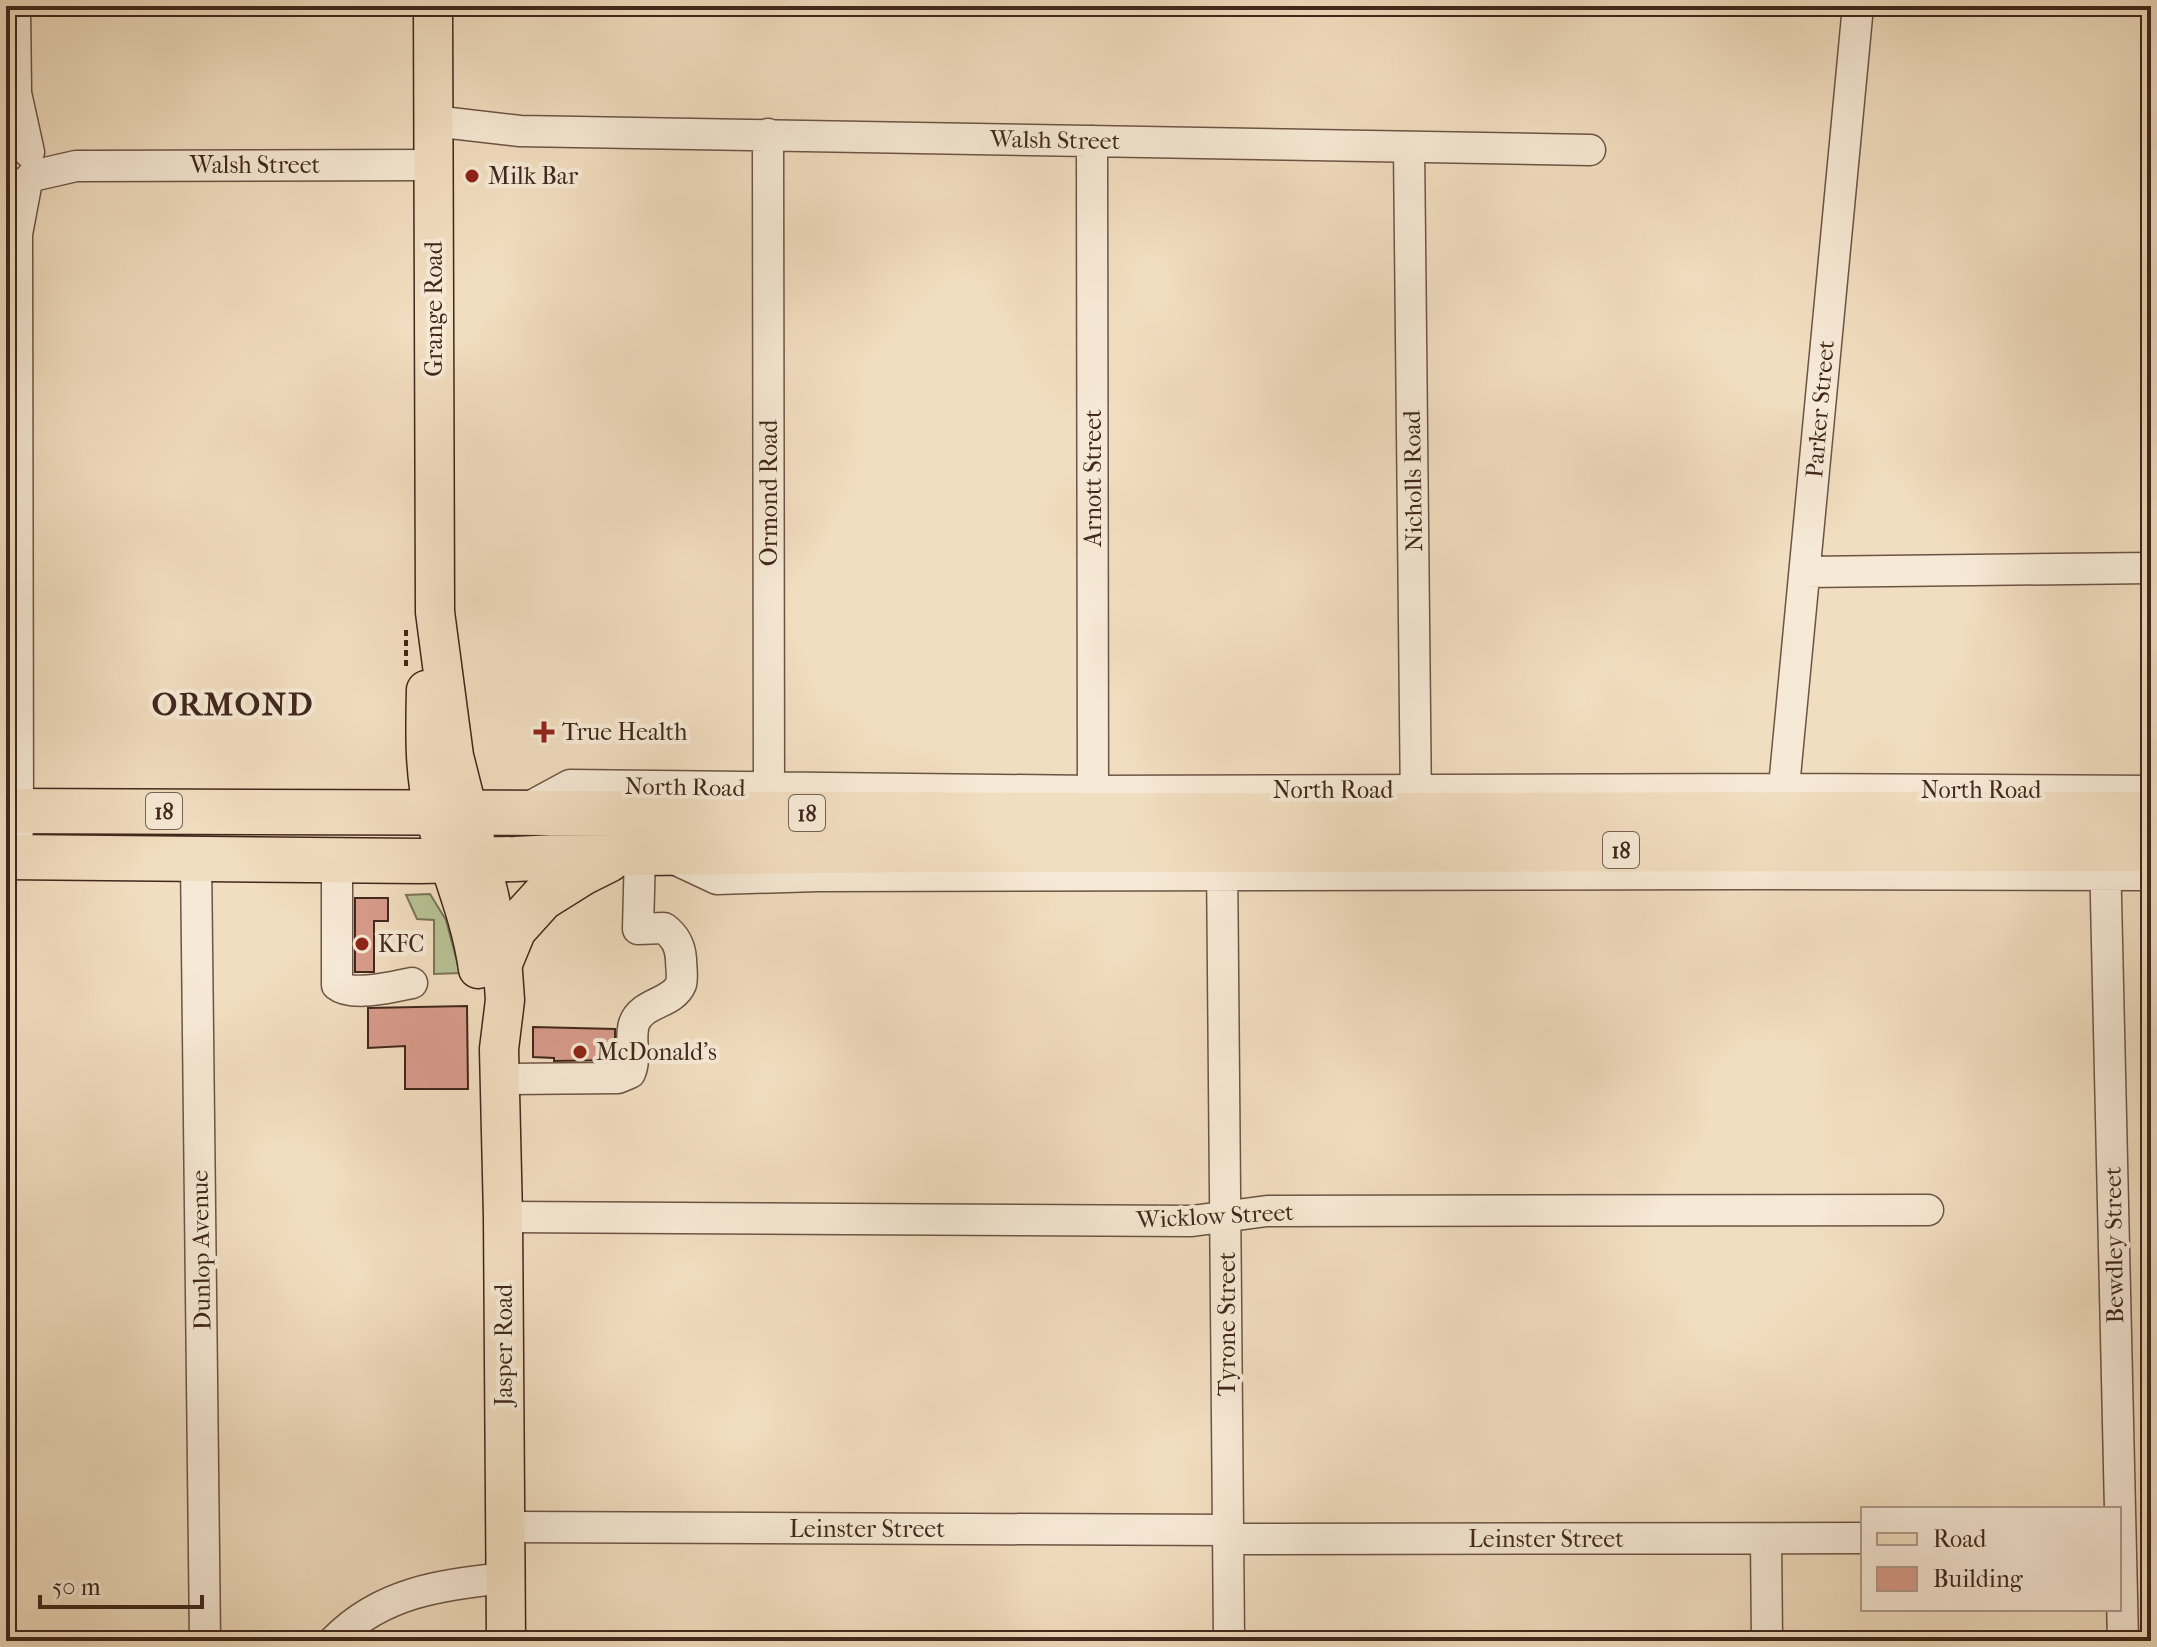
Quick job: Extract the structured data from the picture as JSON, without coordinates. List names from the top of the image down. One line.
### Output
{"streets":{"highway":["North Road","18"],"main road":["Grange Road","Jasper Road"],"street":["Walsh Street","Parker Street","Arnott Street","Nicholls Road","Ormond Road","Wicklow Street","Bewdley Street","Dunlop Avenue","Tyrone Street","Leinster Street"]},"crossings":[["Walsh Street","Grange Road"],["Walsh Street","Arnott Street"],["Walsh Street","Nicholls Road"],["Walsh Street","Ormond Road"],["Grange Road","North Road"],["Grange Road","Jasper Road"],["Parker Street","North Road"],["Arnott Street","North Road"],["Nicholls Road","North Road"],["Ormond Road","North Road"],["North Road","Bewdley Street"],["North Road","Dunlop Avenue"],["North Road","Tyrone Street"],["North Road","Jasper Road"],["Wicklow Street","Tyrone Street"],["Wicklow Street","Jasper Road"],["Tyrone Street","Leinster Street"],["Jasper Road","Leinster Street"]],"districts":["ORMOND"],"places":{"other":["Milk Bar","KFC","McDonald's"],"health":["True Health"]},"legend":["Road","Building"],"scale_bar":"50 m"}
